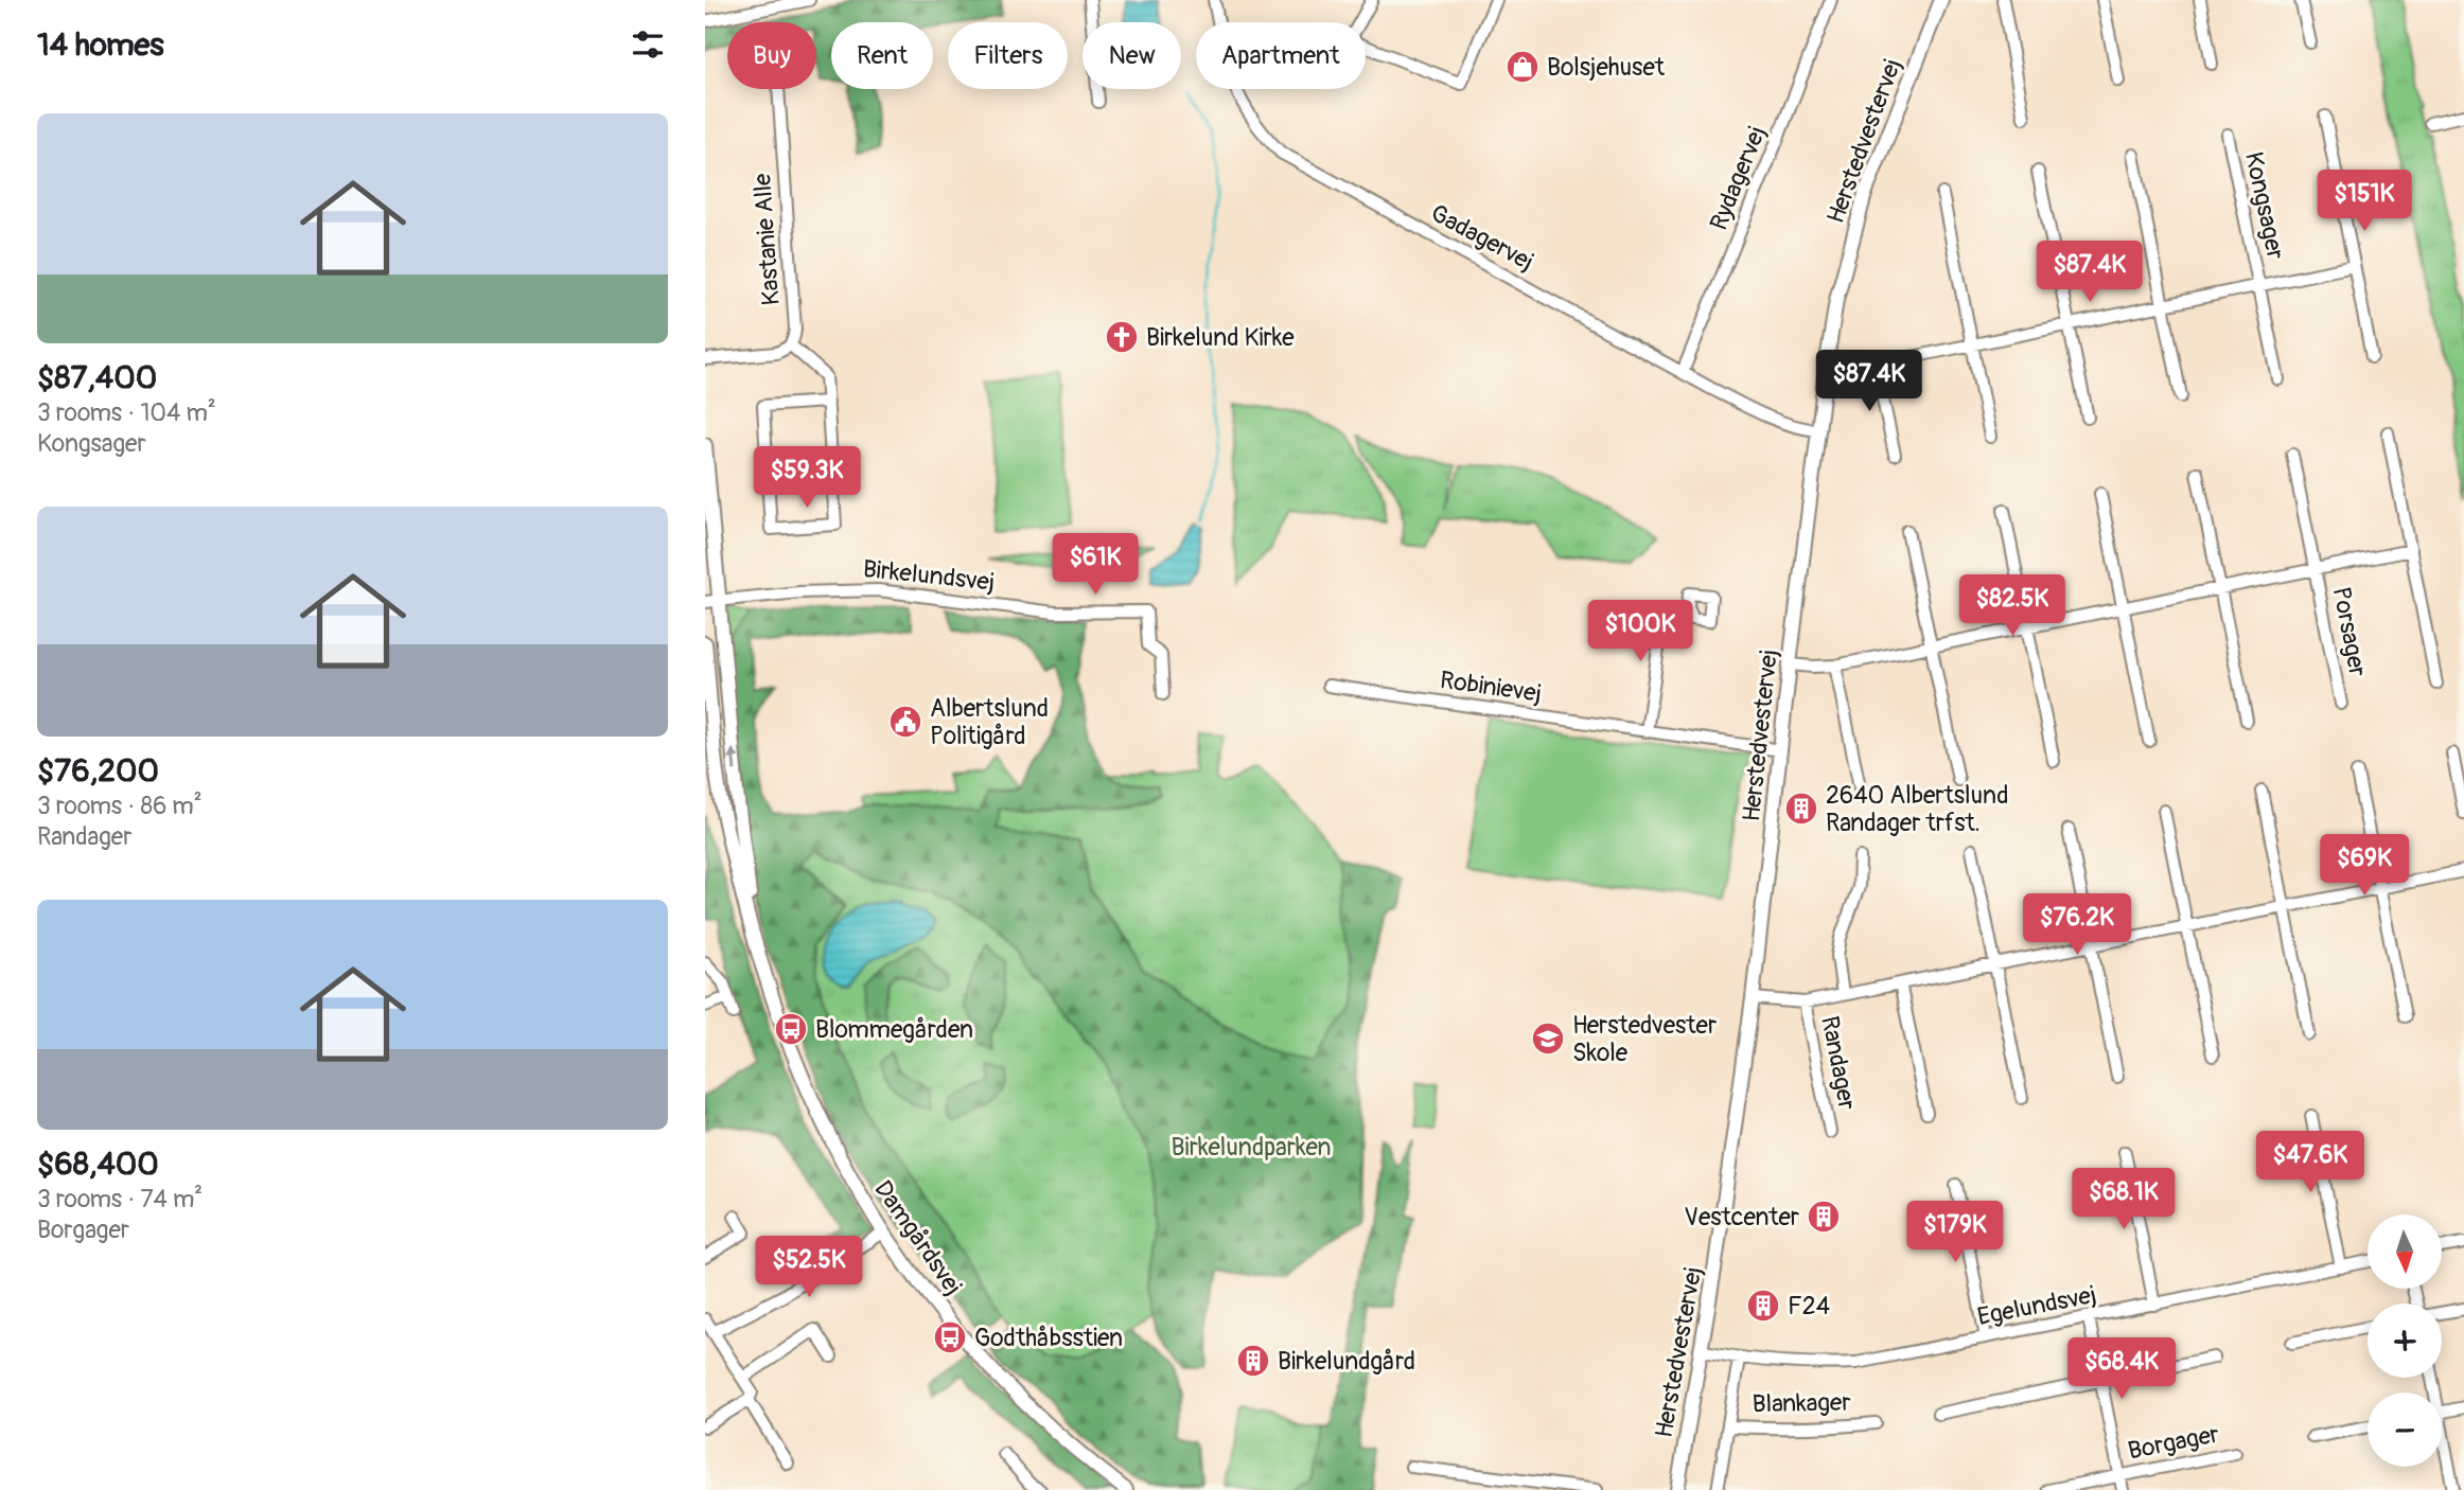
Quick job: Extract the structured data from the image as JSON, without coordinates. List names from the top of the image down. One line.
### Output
{"streets":{"street":["Herstedvestervej","Rydagervej","Kongsager","Gadagervej","Kastanie Alle","Birkelundsvej","Porsager","Robinievej","Randager","Damgårdsvej","Egelundsvej","Blankager","Borgager"]},"crossings":[["Herstedvestervej","Kongsager"],["Herstedvestervej","Gadagervej"],["Herstedvestervej","Porsager"],["Herstedvestervej","Robinievej"],["Herstedvestervej","Randager"],["Herstedvestervej","Egelundsvej"],["Rydagervej","Gadagervej"],["Birkelundsvej","Damgårdsvej"],["Egelundsvej","Blankager"],["Egelundsvej","Borgager"]],"parks":["Birkelundparken"],"places":{"shop":["Bolsjehuset"],"church":["Birkelund Kirke"],"public building":["Albertslund Politigård"],"building":["2640 Albertslund Randager trfst.","Vestcenter","F24","Birkelundgård"],"bus stop":["Blommegården","Godthåbsstien"],"school or university":["Herstedvester Skole"]},"north":"bottom","page":{"heading":"14 homes","chip":["Buy","Rent","Filters","New","Apartment"],"list":[{"name":"$87,400","note":"3 rooms · 104 m² · Kongsager"},{"name":"$76,200","note":"3 rooms · 86 m² · Randager"},{"name":"$68,400","note":"3 rooms · 74 m² · Borgager"}],"price":["$151K","$87.4K","$87.4K","$59.3K","$61K","$82.5K","$100K","$69K","$76.2K","$47.6K","$68.1K","$179K","$52.5K","$68.4K"],"map_buttons":["+","−"]}}
